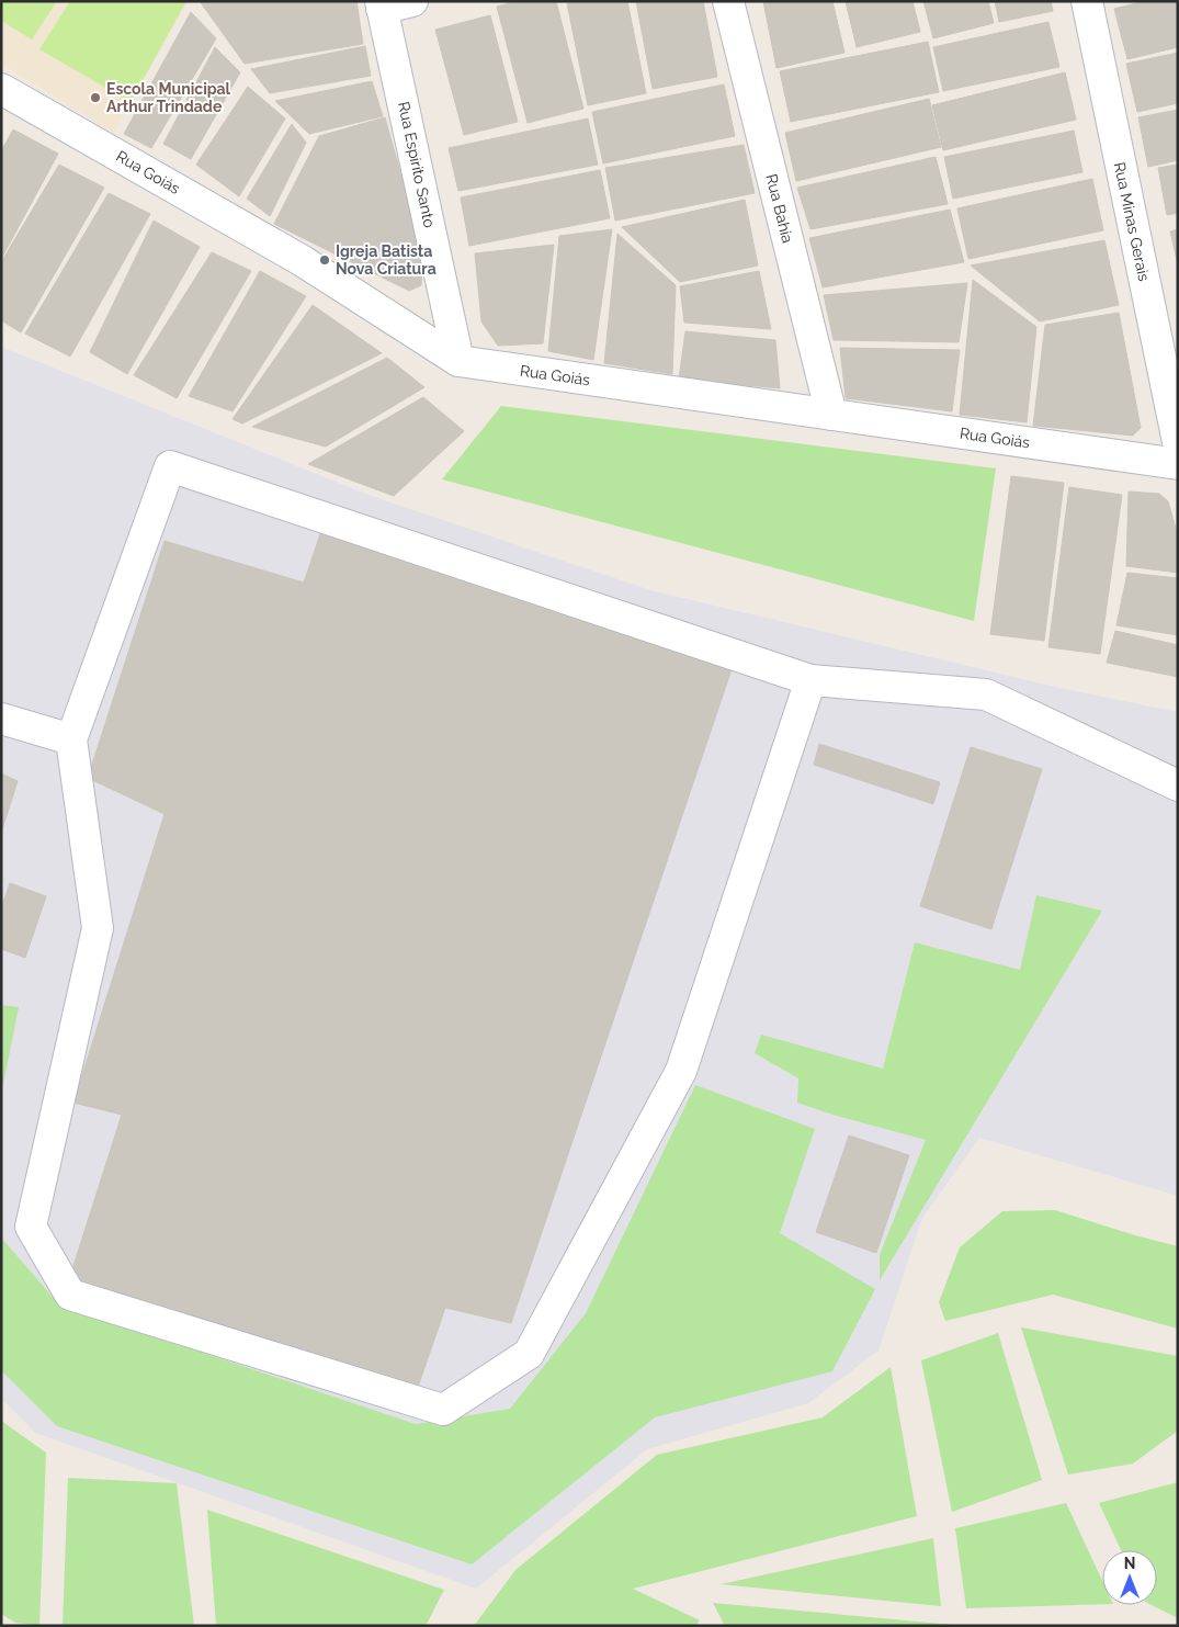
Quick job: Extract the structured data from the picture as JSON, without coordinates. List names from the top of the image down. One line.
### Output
{"streets":{"street":["Rua Espírito Santo","Rua Goiás","Rua Bahia","Rua Minas Gerais"]},"crossings":[["Rua Espírito Santo","Rua Goiás"],["Rua Goiás","Rua Bahia"]],"places":["Escola Municipal Arthur Trindade","Igreja Batista Nova Criatura"],"north":"top"}
